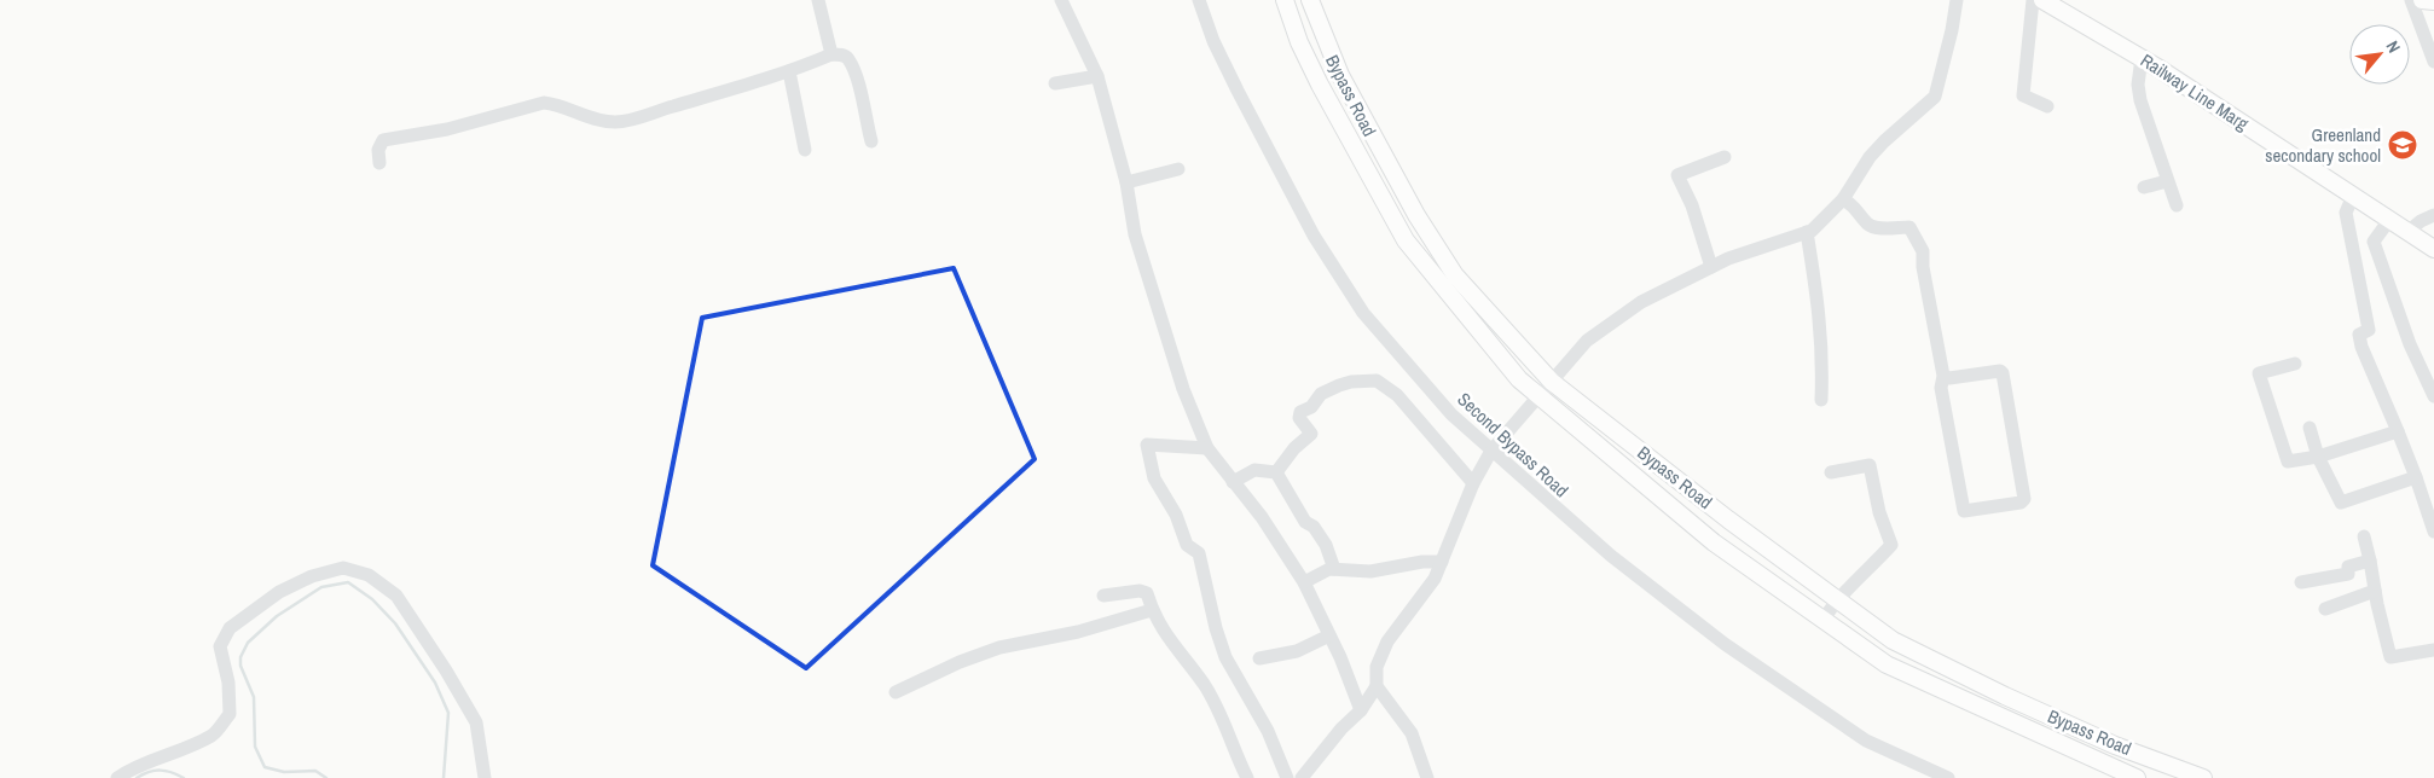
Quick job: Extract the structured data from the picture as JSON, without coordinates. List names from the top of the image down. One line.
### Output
{"streets":{"main road":["Railway Line Marg","Bypass Road"],"street":["Second Bypass Road"]},"places":{"school or university":["Greenland secondary school"]},"north":"top right"}
